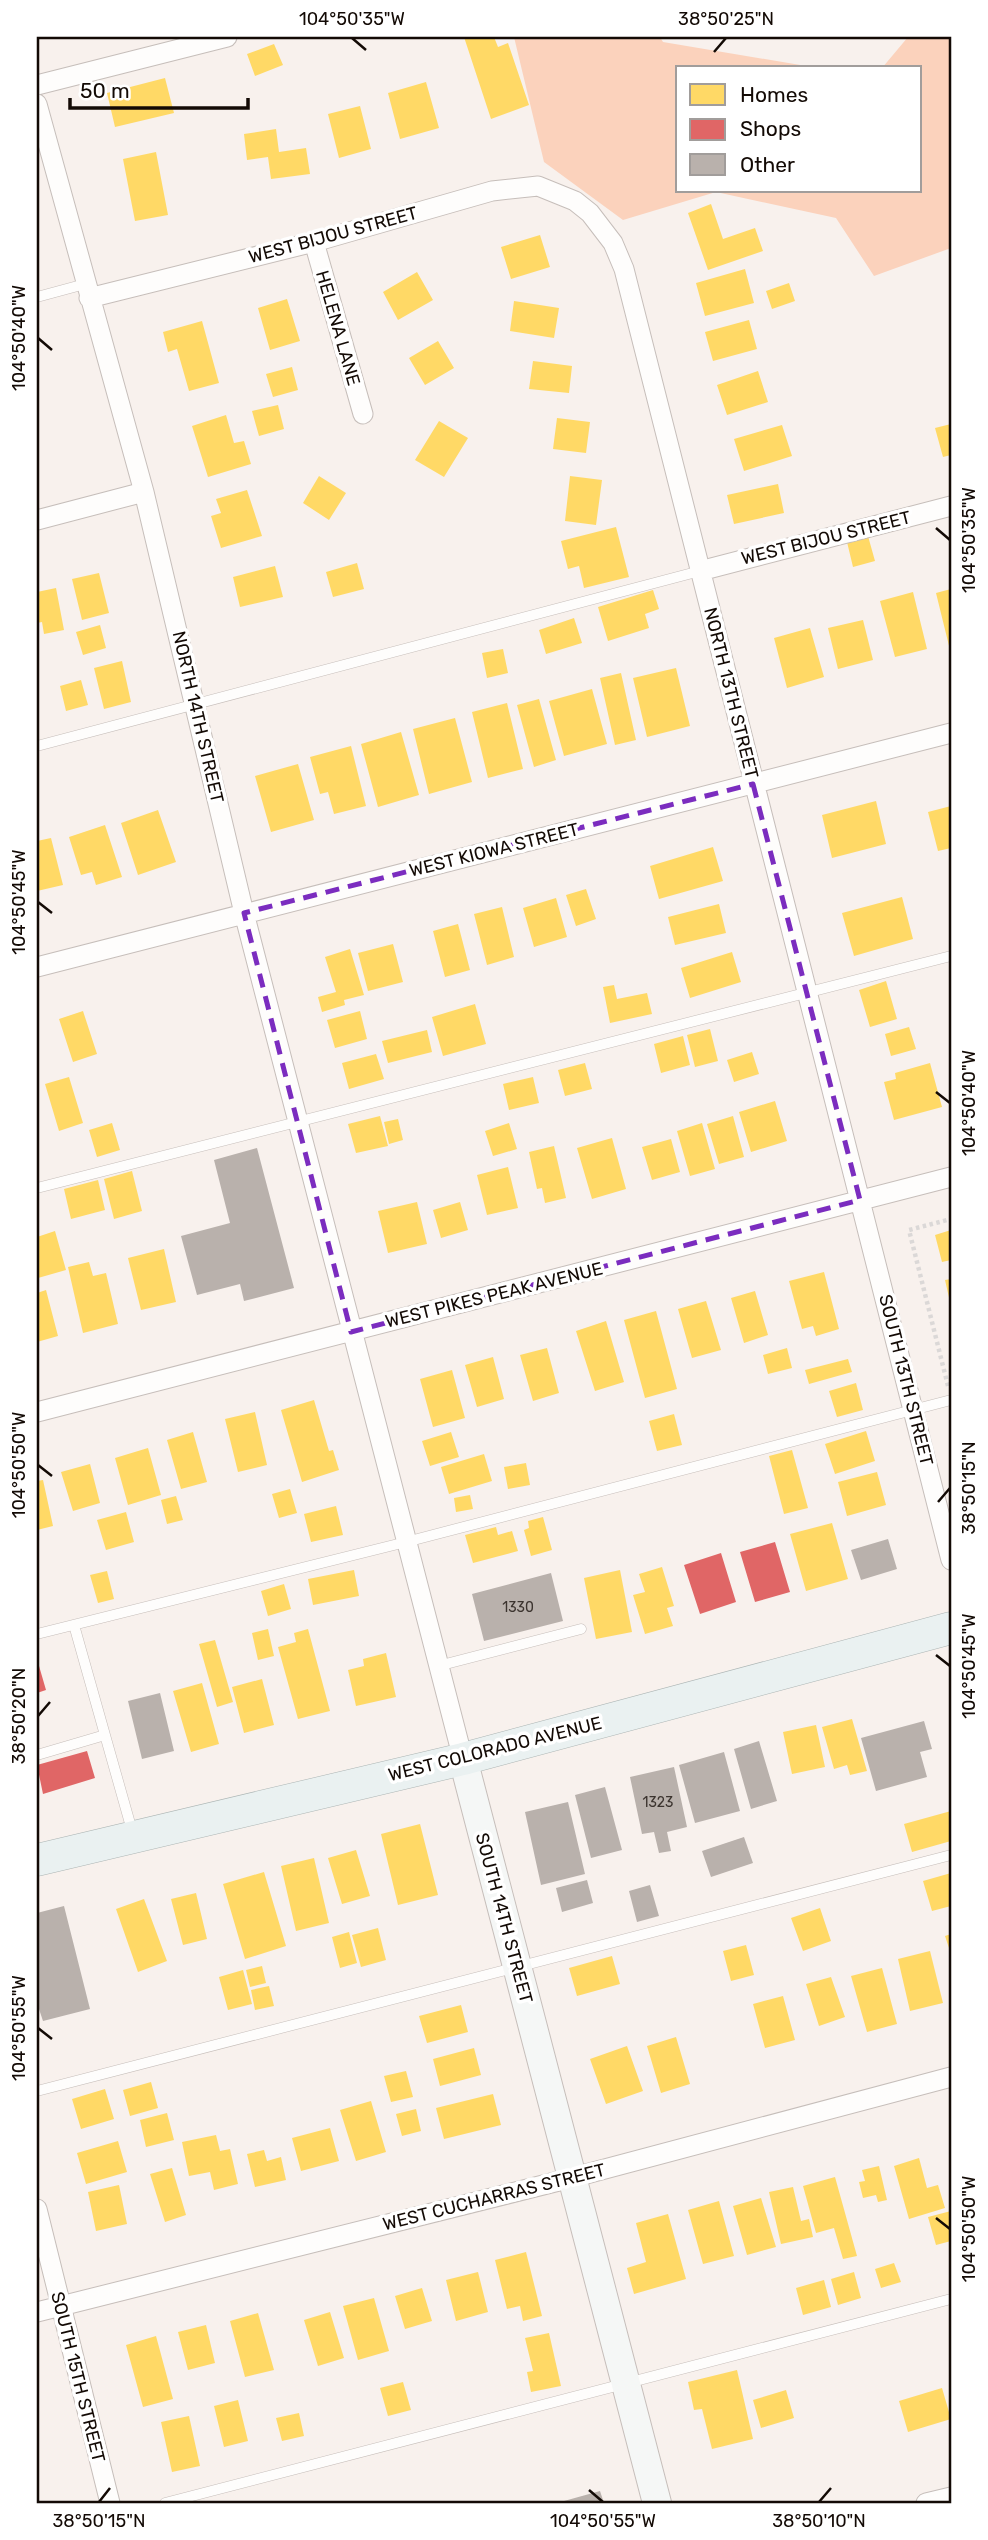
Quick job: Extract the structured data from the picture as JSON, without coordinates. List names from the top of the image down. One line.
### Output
{"streets":{"main road":["WEST COLORADO AVENUE"],"street":["WEST BIJOU STREET","HELENA LANE","NORTH 13TH STREET","NORTH 14TH STREET","WEST KIOWA STREET","WEST PIKES PEAK AVENUE","SOUTH 13TH STREET","SOUTH 14TH STREET","WEST CUCHARRAS STREET","SOUTH 15TH STREET"]},"crossings":[["WEST BIJOU STREET","HELENA LANE"],["WEST BIJOU STREET","NORTH 13TH STREET"],["WEST BIJOU STREET","NORTH 14TH STREET"],["NORTH 13TH STREET","WEST KIOWA STREET"],["NORTH 13TH STREET","WEST PIKES PEAK AVENUE"],["NORTH 13TH STREET","SOUTH 13TH STREET"],["NORTH 14TH STREET","WEST KIOWA STREET"],["NORTH 14TH STREET","WEST PIKES PEAK AVENUE"],["NORTH 14TH STREET","SOUTH 14TH STREET"],["WEST PIKES PEAK AVENUE","SOUTH 13TH STREET"],["WEST PIKES PEAK AVENUE","SOUTH 14TH STREET"],["WEST COLORADO AVENUE","SOUTH 14TH STREET"],["SOUTH 14TH STREET","WEST CUCHARRAS STREET"],["WEST CUCHARRAS STREET","SOUTH 15TH STREET"]],"house_numbers":["1330","1323"],"legend":["Homes","Shops","Other"],"scale_bar":"50 m","coordinates":["104°50'35\"W","38°50'25\"N","104°50'40\"W","104°50'45\"W","104°50'50\"W","38°50'15\"N","38°50'20\"N","104°50'55\"W","38°50'10\"N"]}
